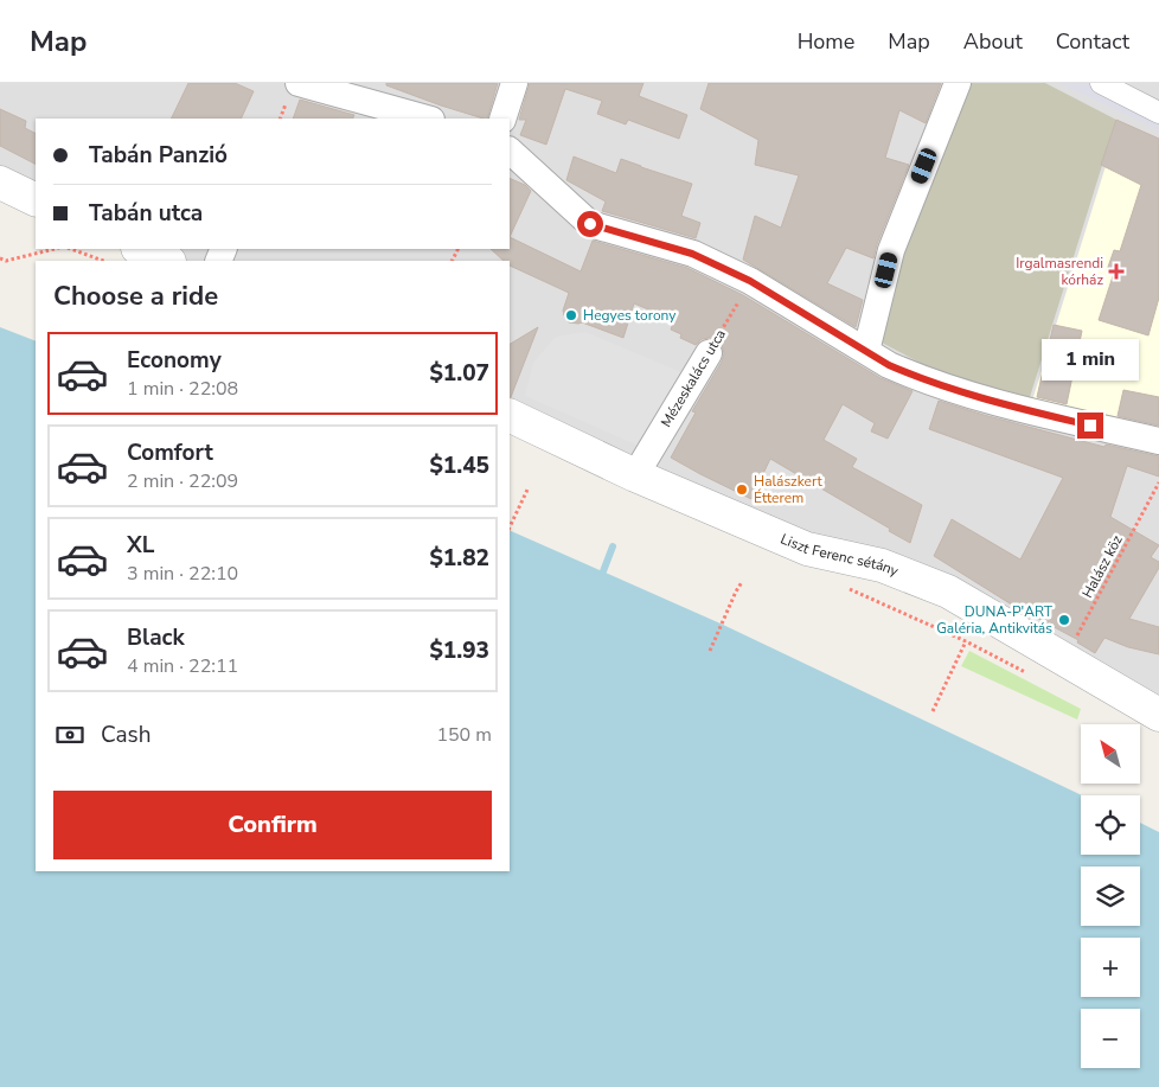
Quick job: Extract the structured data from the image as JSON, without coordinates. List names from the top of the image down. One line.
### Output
{"streets":{"street":["Mézeskalács utca","Liszt Ferenc sétány"],"path":["Halász köz"]},"crossings":[["Mézeskalács utca","Liszt Ferenc sétány"],["Liszt Ferenc sétány","Halász köz"]],"places":{"health":["Irgalmasrendi kórház"],"other":["Hegyes torony","Halászkert Étterem","DUNA-P'ART Galéria, Antikvitás"]},"north":"top left","page":{"header":"Map","nav":["Home","Map","About","Contact"],"banner":["Tabán Panzió","Tabán utca"],"heading":"Choose a ride","list":[{"name":"Economy","note":"1 min · 22:08","value":"$1.07"},{"name":"Comfort","note":"2 min · 22:09","value":"$1.45"},{"name":"XL","note":"3 min · 22:10","value":"$1.82"},{"name":"Black","note":"4 min · 22:11","value":"$1.93"}],"bubble":"1 min","pay":["Cash","150 m"],"map_buttons":["+","−"],"buttons":"Confirm"}}
